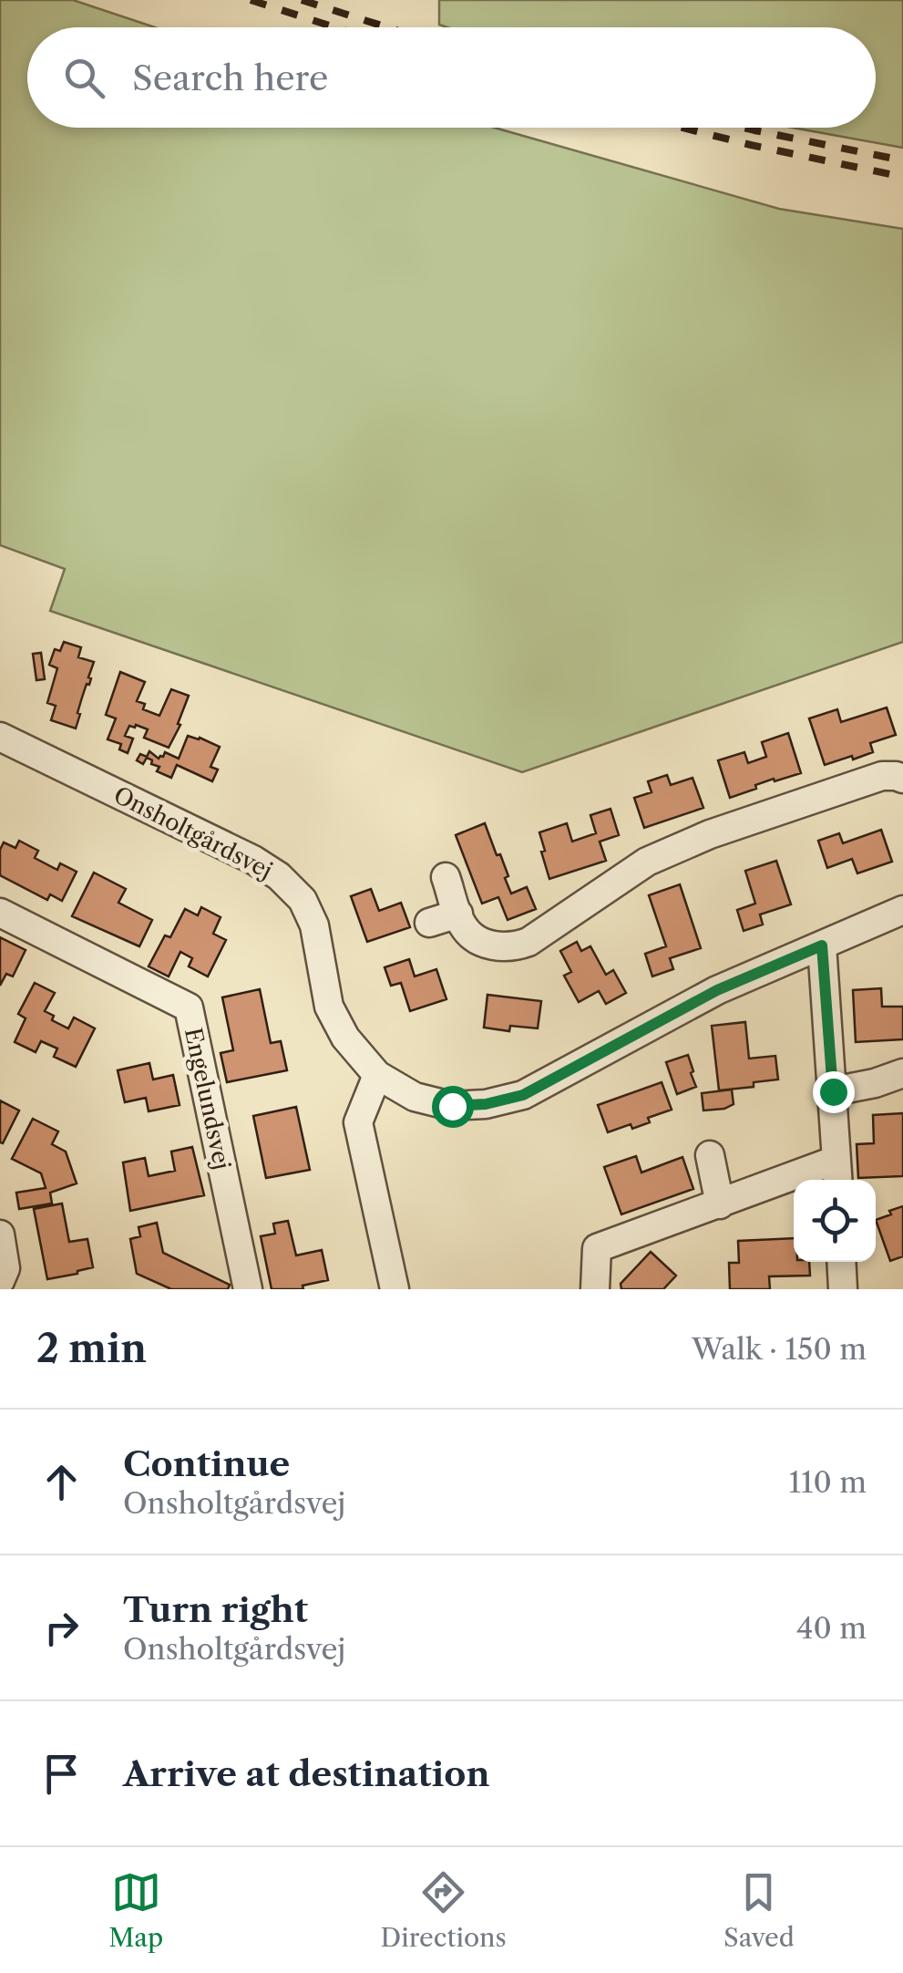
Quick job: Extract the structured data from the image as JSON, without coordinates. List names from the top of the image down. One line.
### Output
{"streets":{"street":["Onsholtgårdsvej","Engelundsvej"]},"page":{"search":"Search here","heading":["2 min","Walk · 150 m"],"list":[["Continue","Onsholtgårdsvej","110 m"],["Turn right","Onsholtgårdsvej","40 m"],"Arrive at destination"],"nav":["Map","Directions","Saved"]}}
